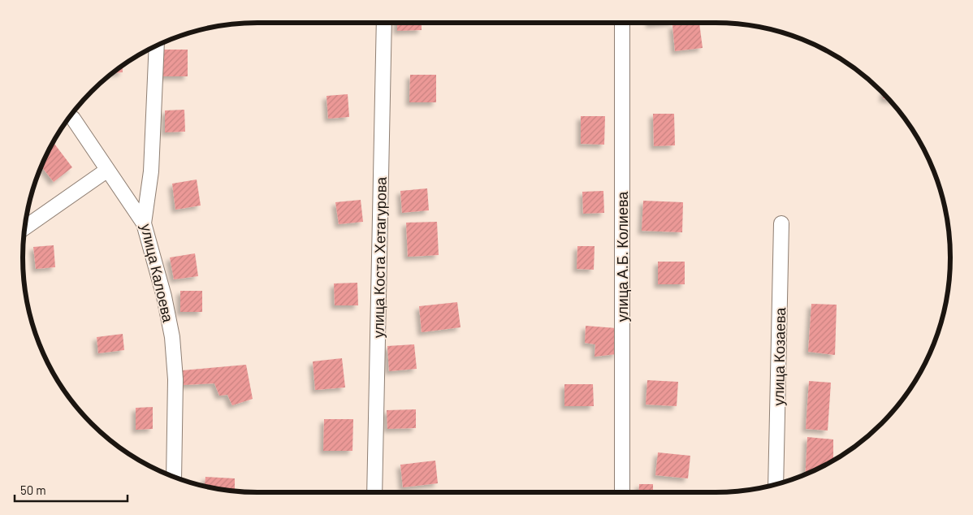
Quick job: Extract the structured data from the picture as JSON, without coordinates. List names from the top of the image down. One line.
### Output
{"streets":{"street":["улица А.Б. Колиева","улица Коста Хетагурова","улица Калоева","улица Козаева"]},"scale_bar":"50 m"}
